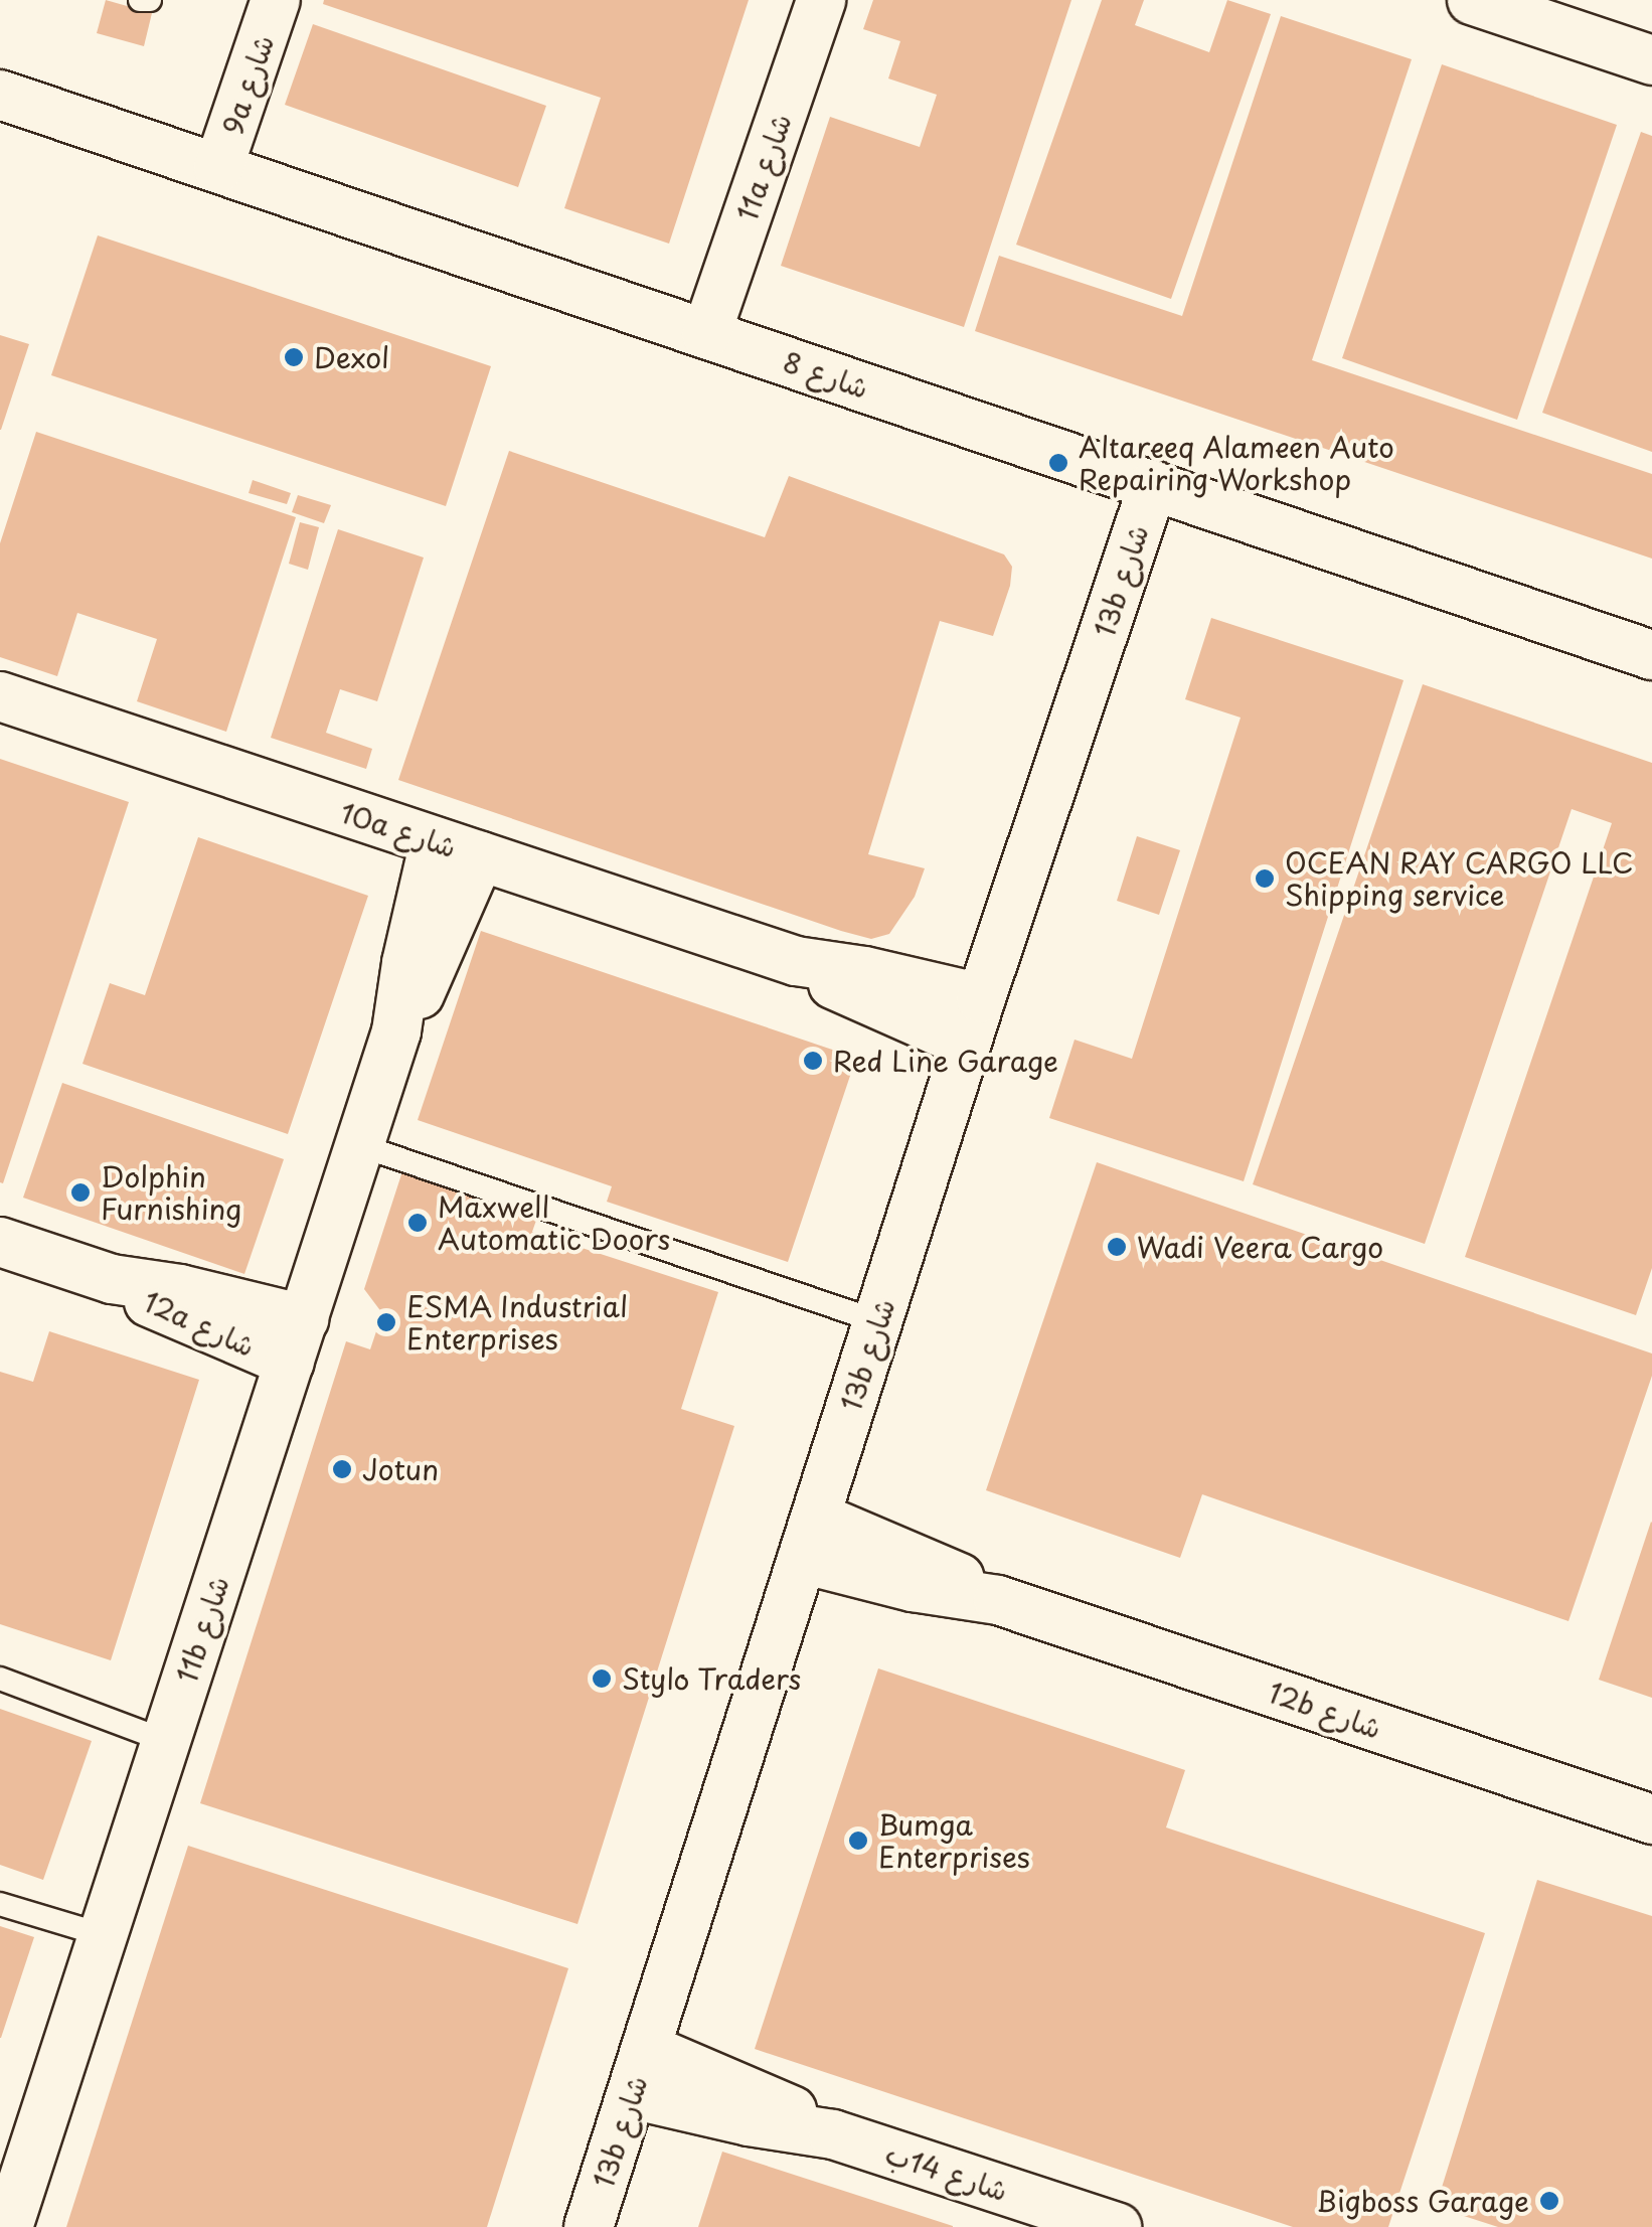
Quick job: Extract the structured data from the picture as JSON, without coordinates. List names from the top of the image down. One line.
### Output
{"streets":{"street":["9a شارع","11a شارع","شارع 8","13b شارع","10a شارع","12a شارع","11b شارع","12b شارع","شارع 14ب"]},"crossings":[["9a شارع","شارع 8"],["11a شارع","شارع 8"],["شارع 8","13b شارع"],["13b شارع","10a شارع"],["13b شارع","12b شارع"],["13b شارع","شارع 14ب"],["10a شارع","11b شارع"],["12a شارع","11b شارع"]],"places":["Dexol","Altareeq Alameen Auto Repairing Workshop","OCEAN RAY CARGO LLC Shipping service","Red Line Garage","Dolphin Furnishing","Maxwell Automatic Doors","Wadi Veera Cargo","ESMA Industrial Enterprises","Jotun","Stylo Traders","Bumga Enterprises","Bigboss Garage"]}
